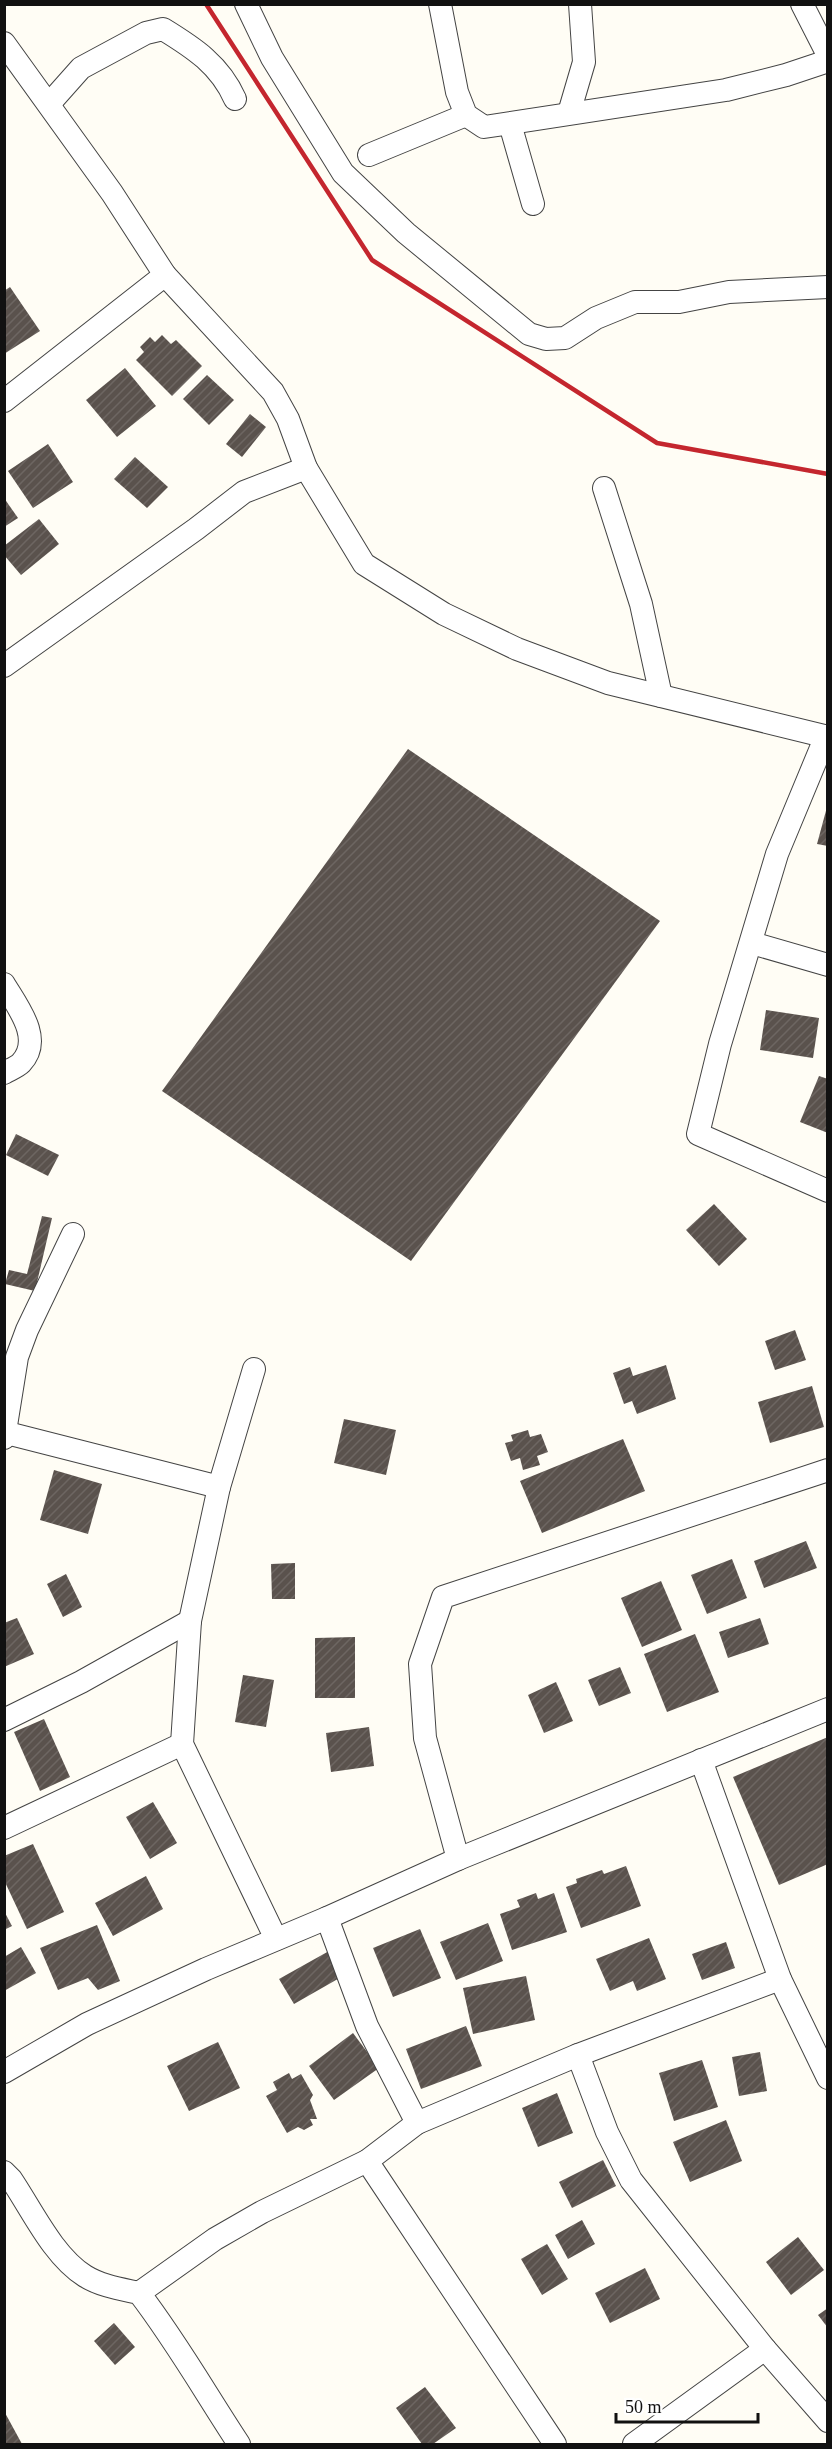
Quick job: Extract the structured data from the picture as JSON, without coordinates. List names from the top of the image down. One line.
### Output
{"scale_bar":"50 m"}
